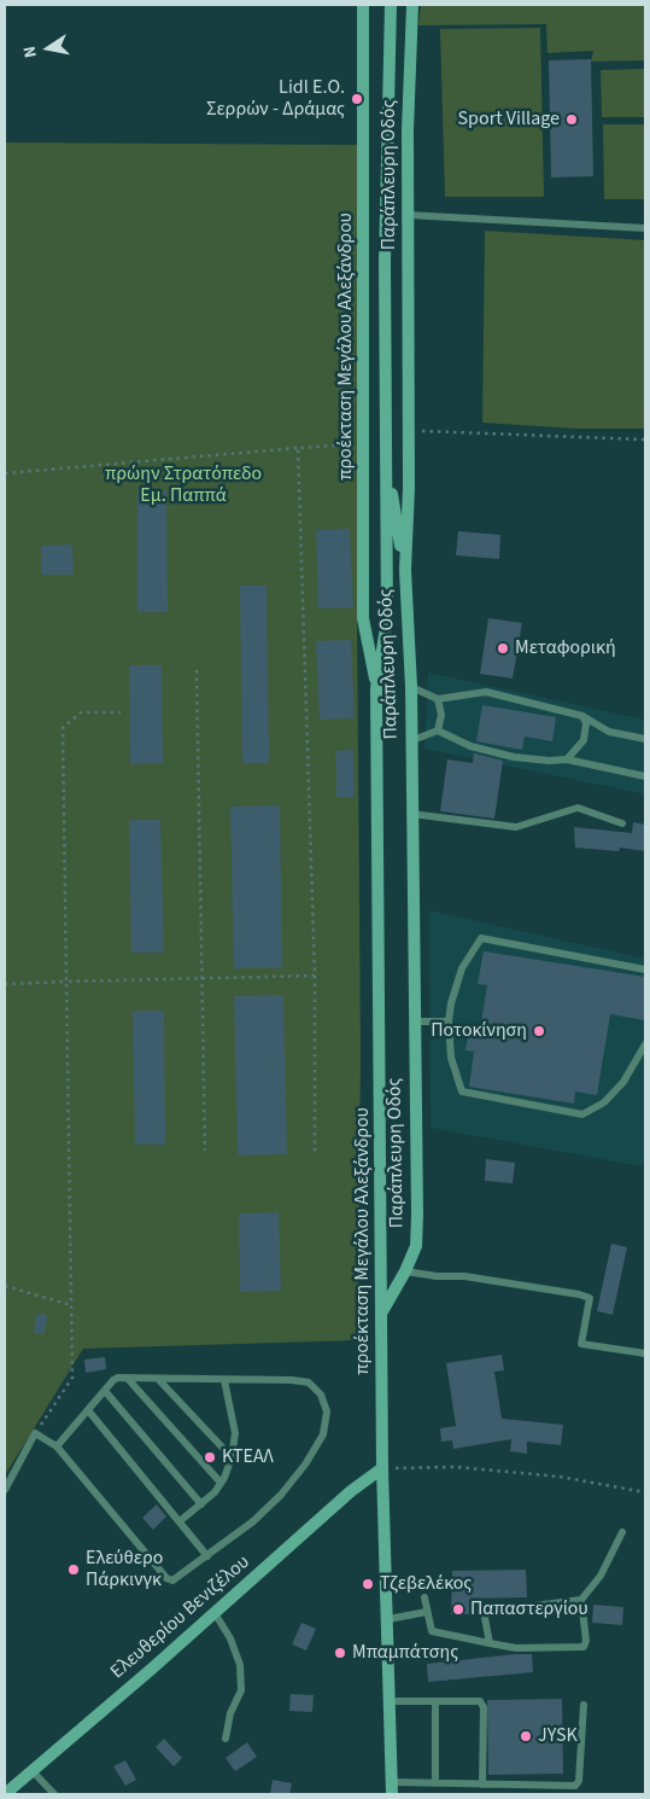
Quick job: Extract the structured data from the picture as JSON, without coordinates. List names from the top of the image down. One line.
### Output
{"streets":{"main road":["Παράπλευρη Οδός","προέκταση Μεγάλου Αλεξάνδρου","Ελευθερίου Βενιζέλου"]},"crossings":[["Παράπλευρη Οδός","προέκταση Μεγάλου Αλεξάνδρου"],["προέκταση Μεγάλου Αλεξάνδρου","Ελευθερίου Βενιζέλου"]],"parks":["πρώην Στρατόπεδο Εμ. Παππά"],"places":["Lidl Ε.Ο. Σερρών - Δράμας","Sport Village","Μεταφορική","Ποτοκίνηση","ΚΤΕΑΛ","Ελεύθερο Πάρκινγκ","Τζεβελέκος","Παπαστεργίου","Μπαμπάτσης","JYSK"],"north":"left"}
